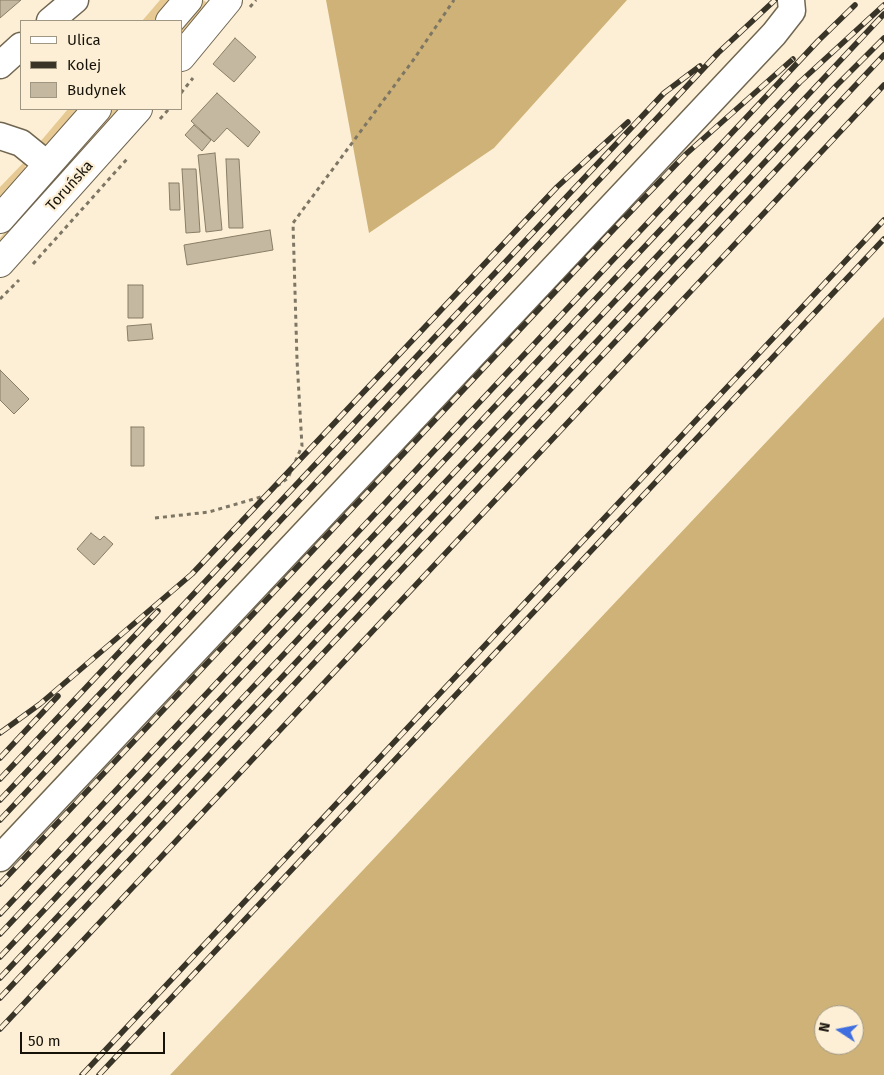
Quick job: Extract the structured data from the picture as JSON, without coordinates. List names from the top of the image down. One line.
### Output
{"streets":{"main road":["Toruńska"]},"legend":["Ulica","Kolej","Budynek"],"scale_bar":"50 m","north":"left"}
